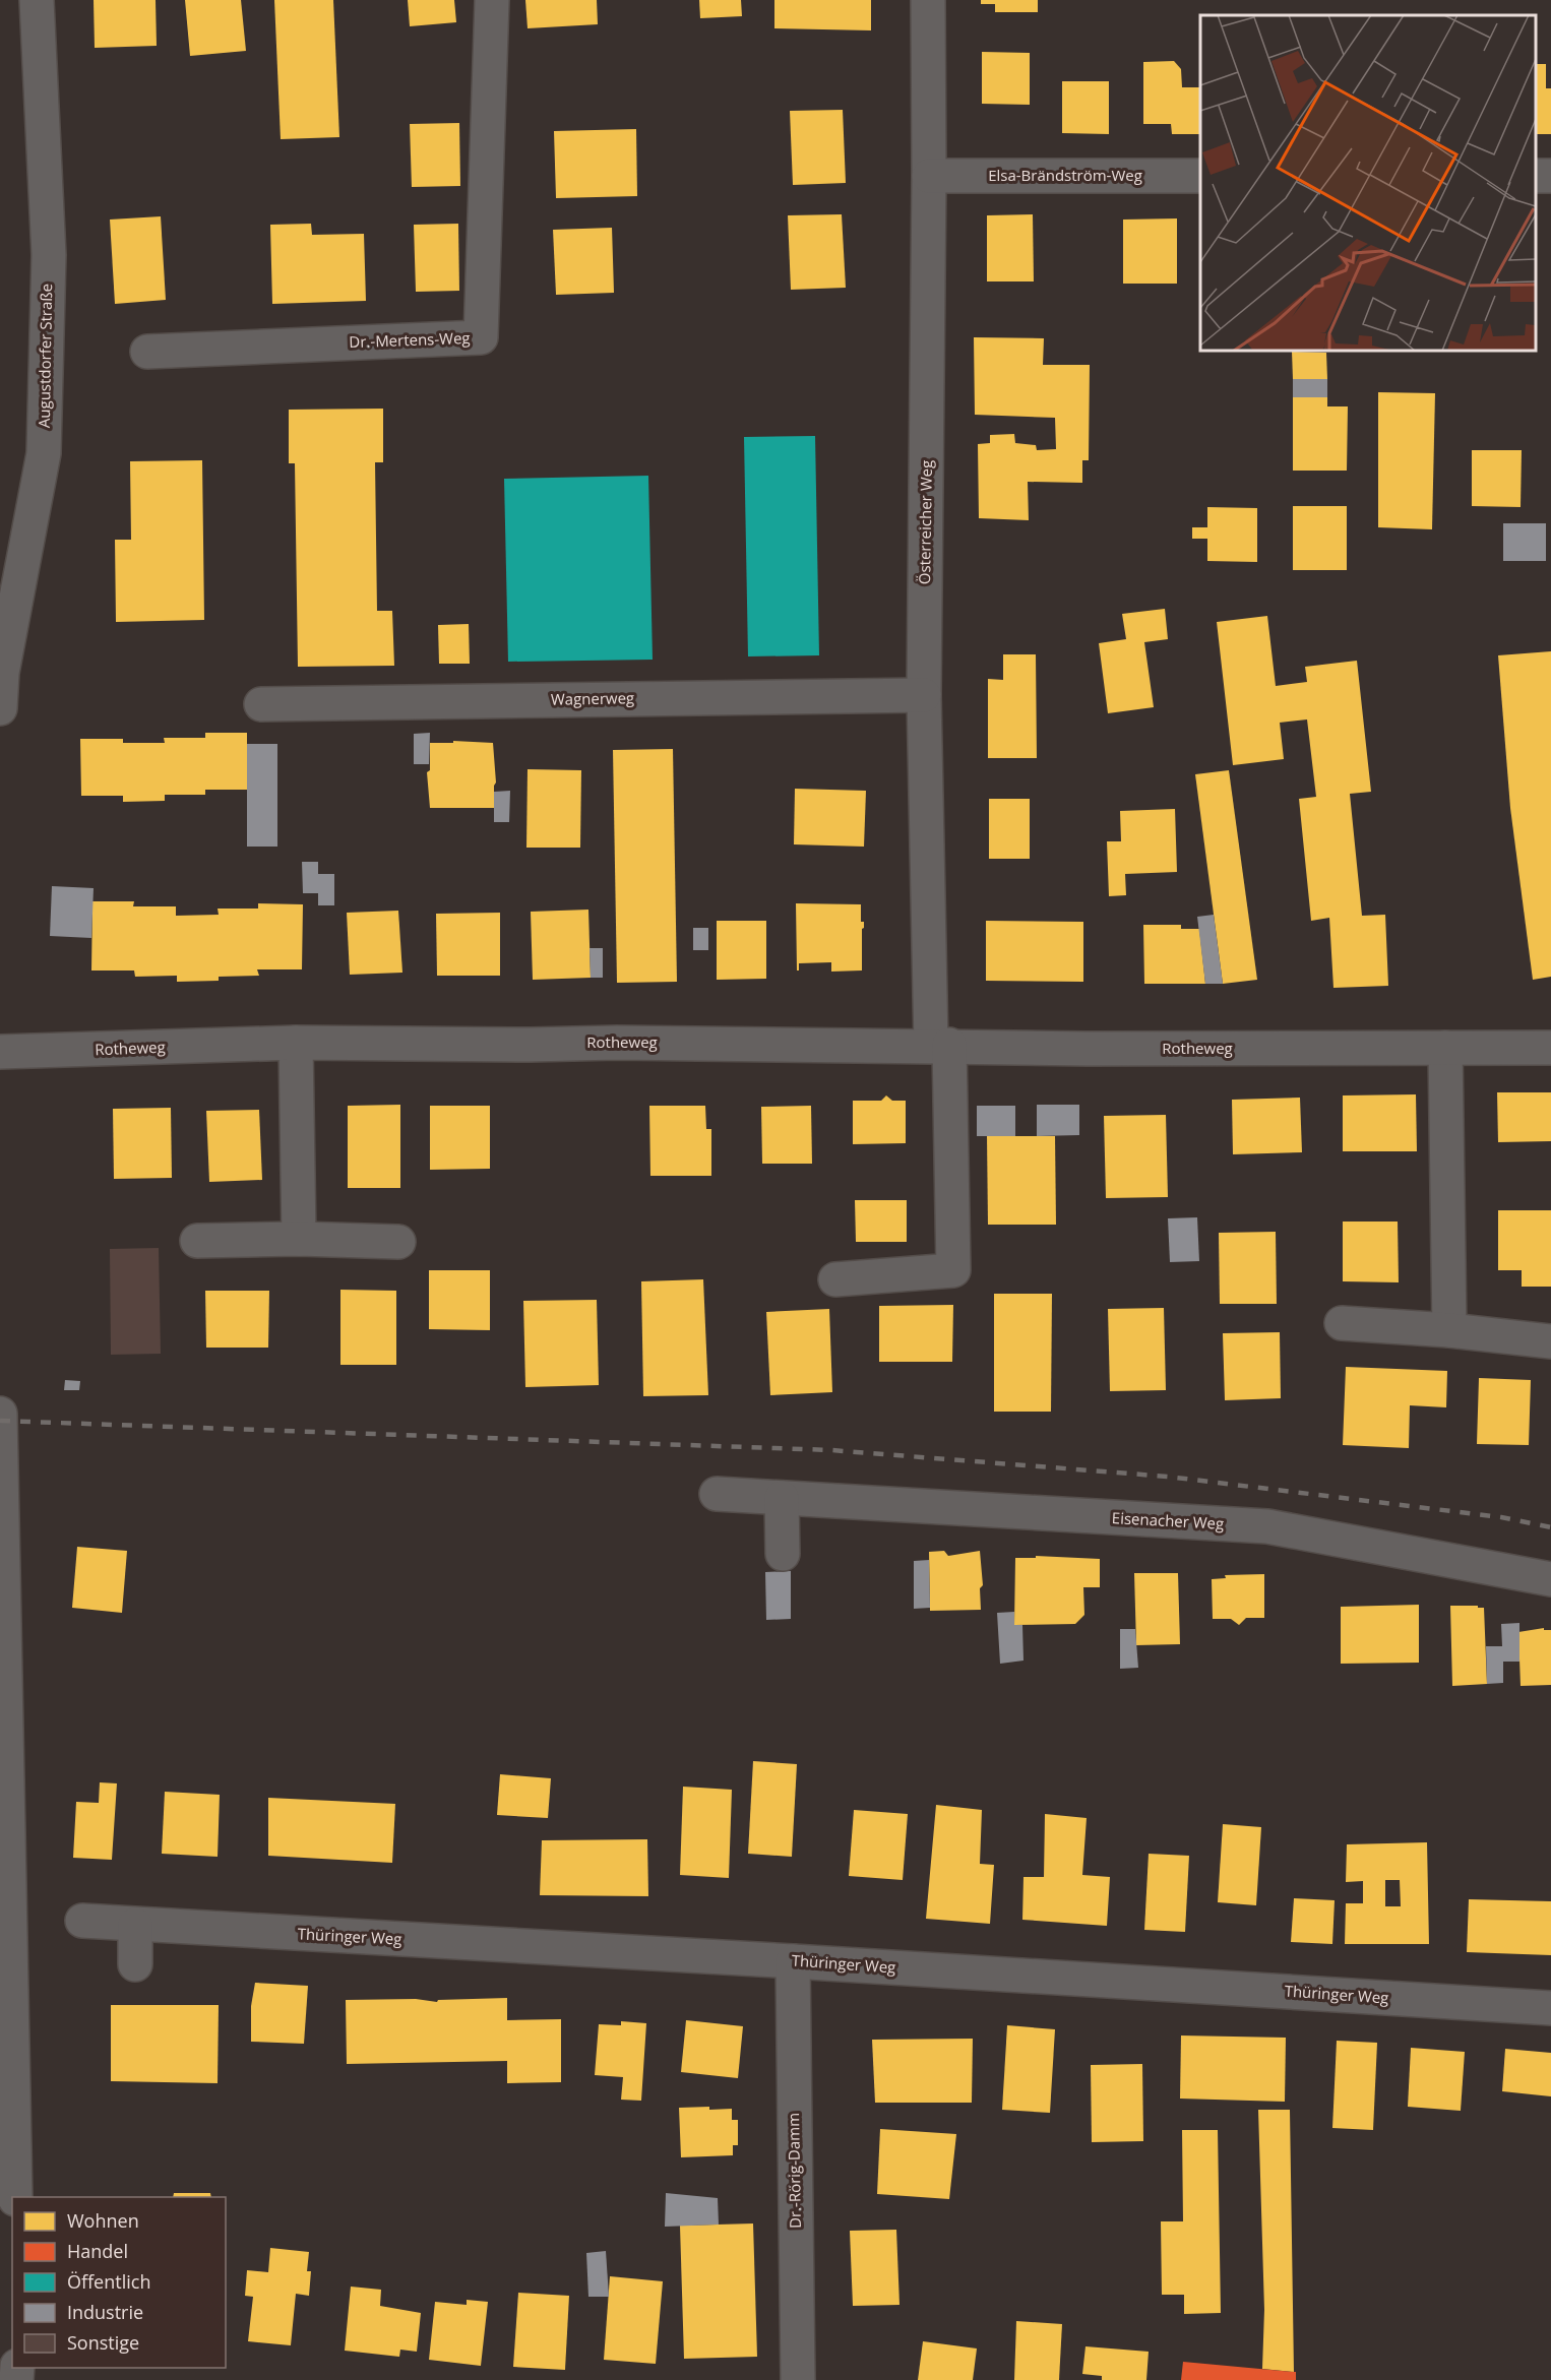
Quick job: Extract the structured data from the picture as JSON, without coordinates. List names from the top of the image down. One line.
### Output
{"streets":{"street":["Elsa-Brändström-Weg","Dr.-Mertens-Weg","Augustdorfer Straße","Österreicher Weg","Wagnerweg","Rotheweg","Eisenacher Weg","Thüringer Weg","Dr.-Rörig-Damm"]},"crossings":[["Elsa-Brändström-Weg","Österreicher Weg"],["Österreicher Weg","Wagnerweg"],["Österreicher Weg","Rotheweg"],["Thüringer Weg","Dr.-Rörig-Damm"]],"legend":["Wohnen","Handel","Öffentlich","Industrie","Sonstige"]}
